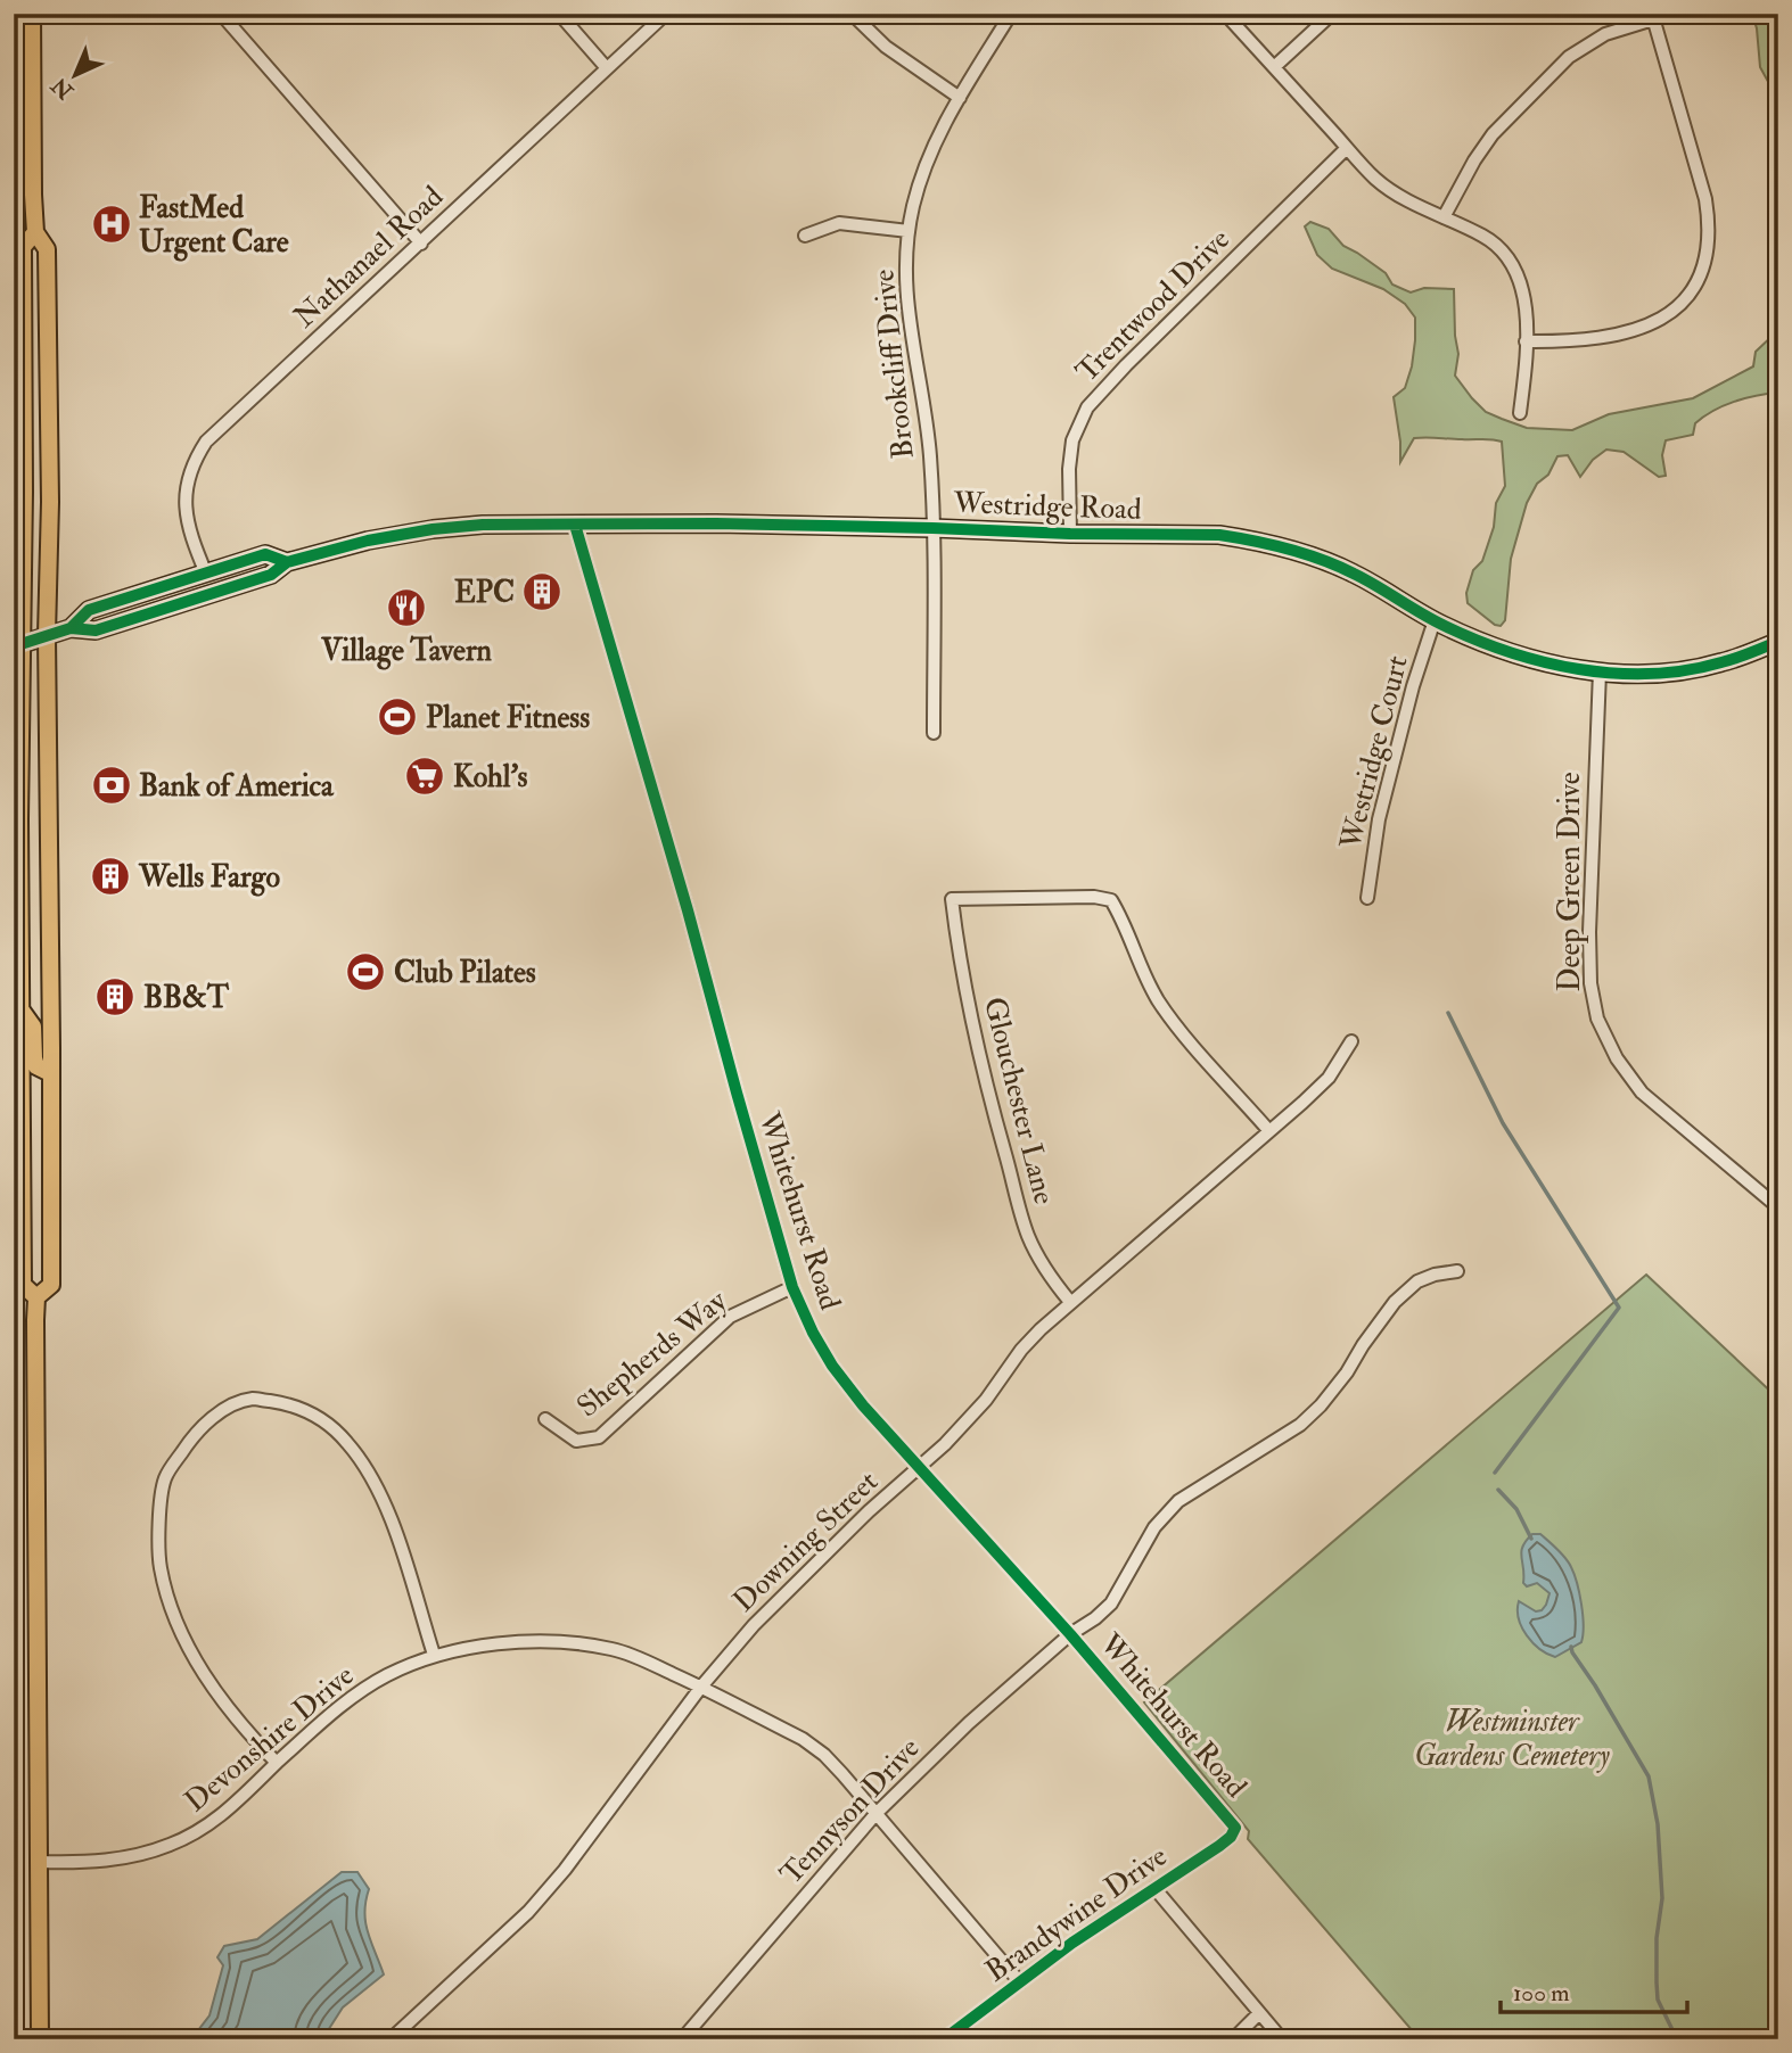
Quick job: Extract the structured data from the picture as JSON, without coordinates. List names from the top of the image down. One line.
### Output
{"streets":{"main road":["Westridge Road"],"street":["Nathanael Road","Trentwood Drive","Brookcliff Drive","Westridge Court","Deep Green Drive","Glouchester Lane","Whitehurst Road","Shepherds Way","Downing Street","Devonshire Drive","Tennyson Drive","Brandywine Drive"]},"crossings":[["Nathanael Road","Westridge Road"],["Trentwood Drive","Westridge Road"],["Brookcliff Drive","Westridge Road"],["Westridge Road","Westridge Court"],["Westridge Road","Deep Green Drive"],["Westridge Road","Whitehurst Road"],["Glouchester Lane","Downing Street"],["Whitehurst Road","Shepherds Way"],["Whitehurst Road","Downing Street"],["Whitehurst Road","Tennyson Drive"],["Whitehurst Road","Brandywine Drive"],["Downing Street","Devonshire Drive"],["Devonshire Drive","Tennyson Drive"],["Devonshire Drive","Brandywine Drive"]],"parks":["Westminster Gardens Cemetery"],"places":{"hospital":["FastMed Urgent Care"],"building":["EPC","Wells Fargo","BB&T"],"restaurant":["Village Tavern"],"sports":["Planet Fitness","Club Pilates"],"supermarket":["Kohl's"],"bank":["Bank of America"]},"scale_bar":"100 m","north":"bottom left"}
